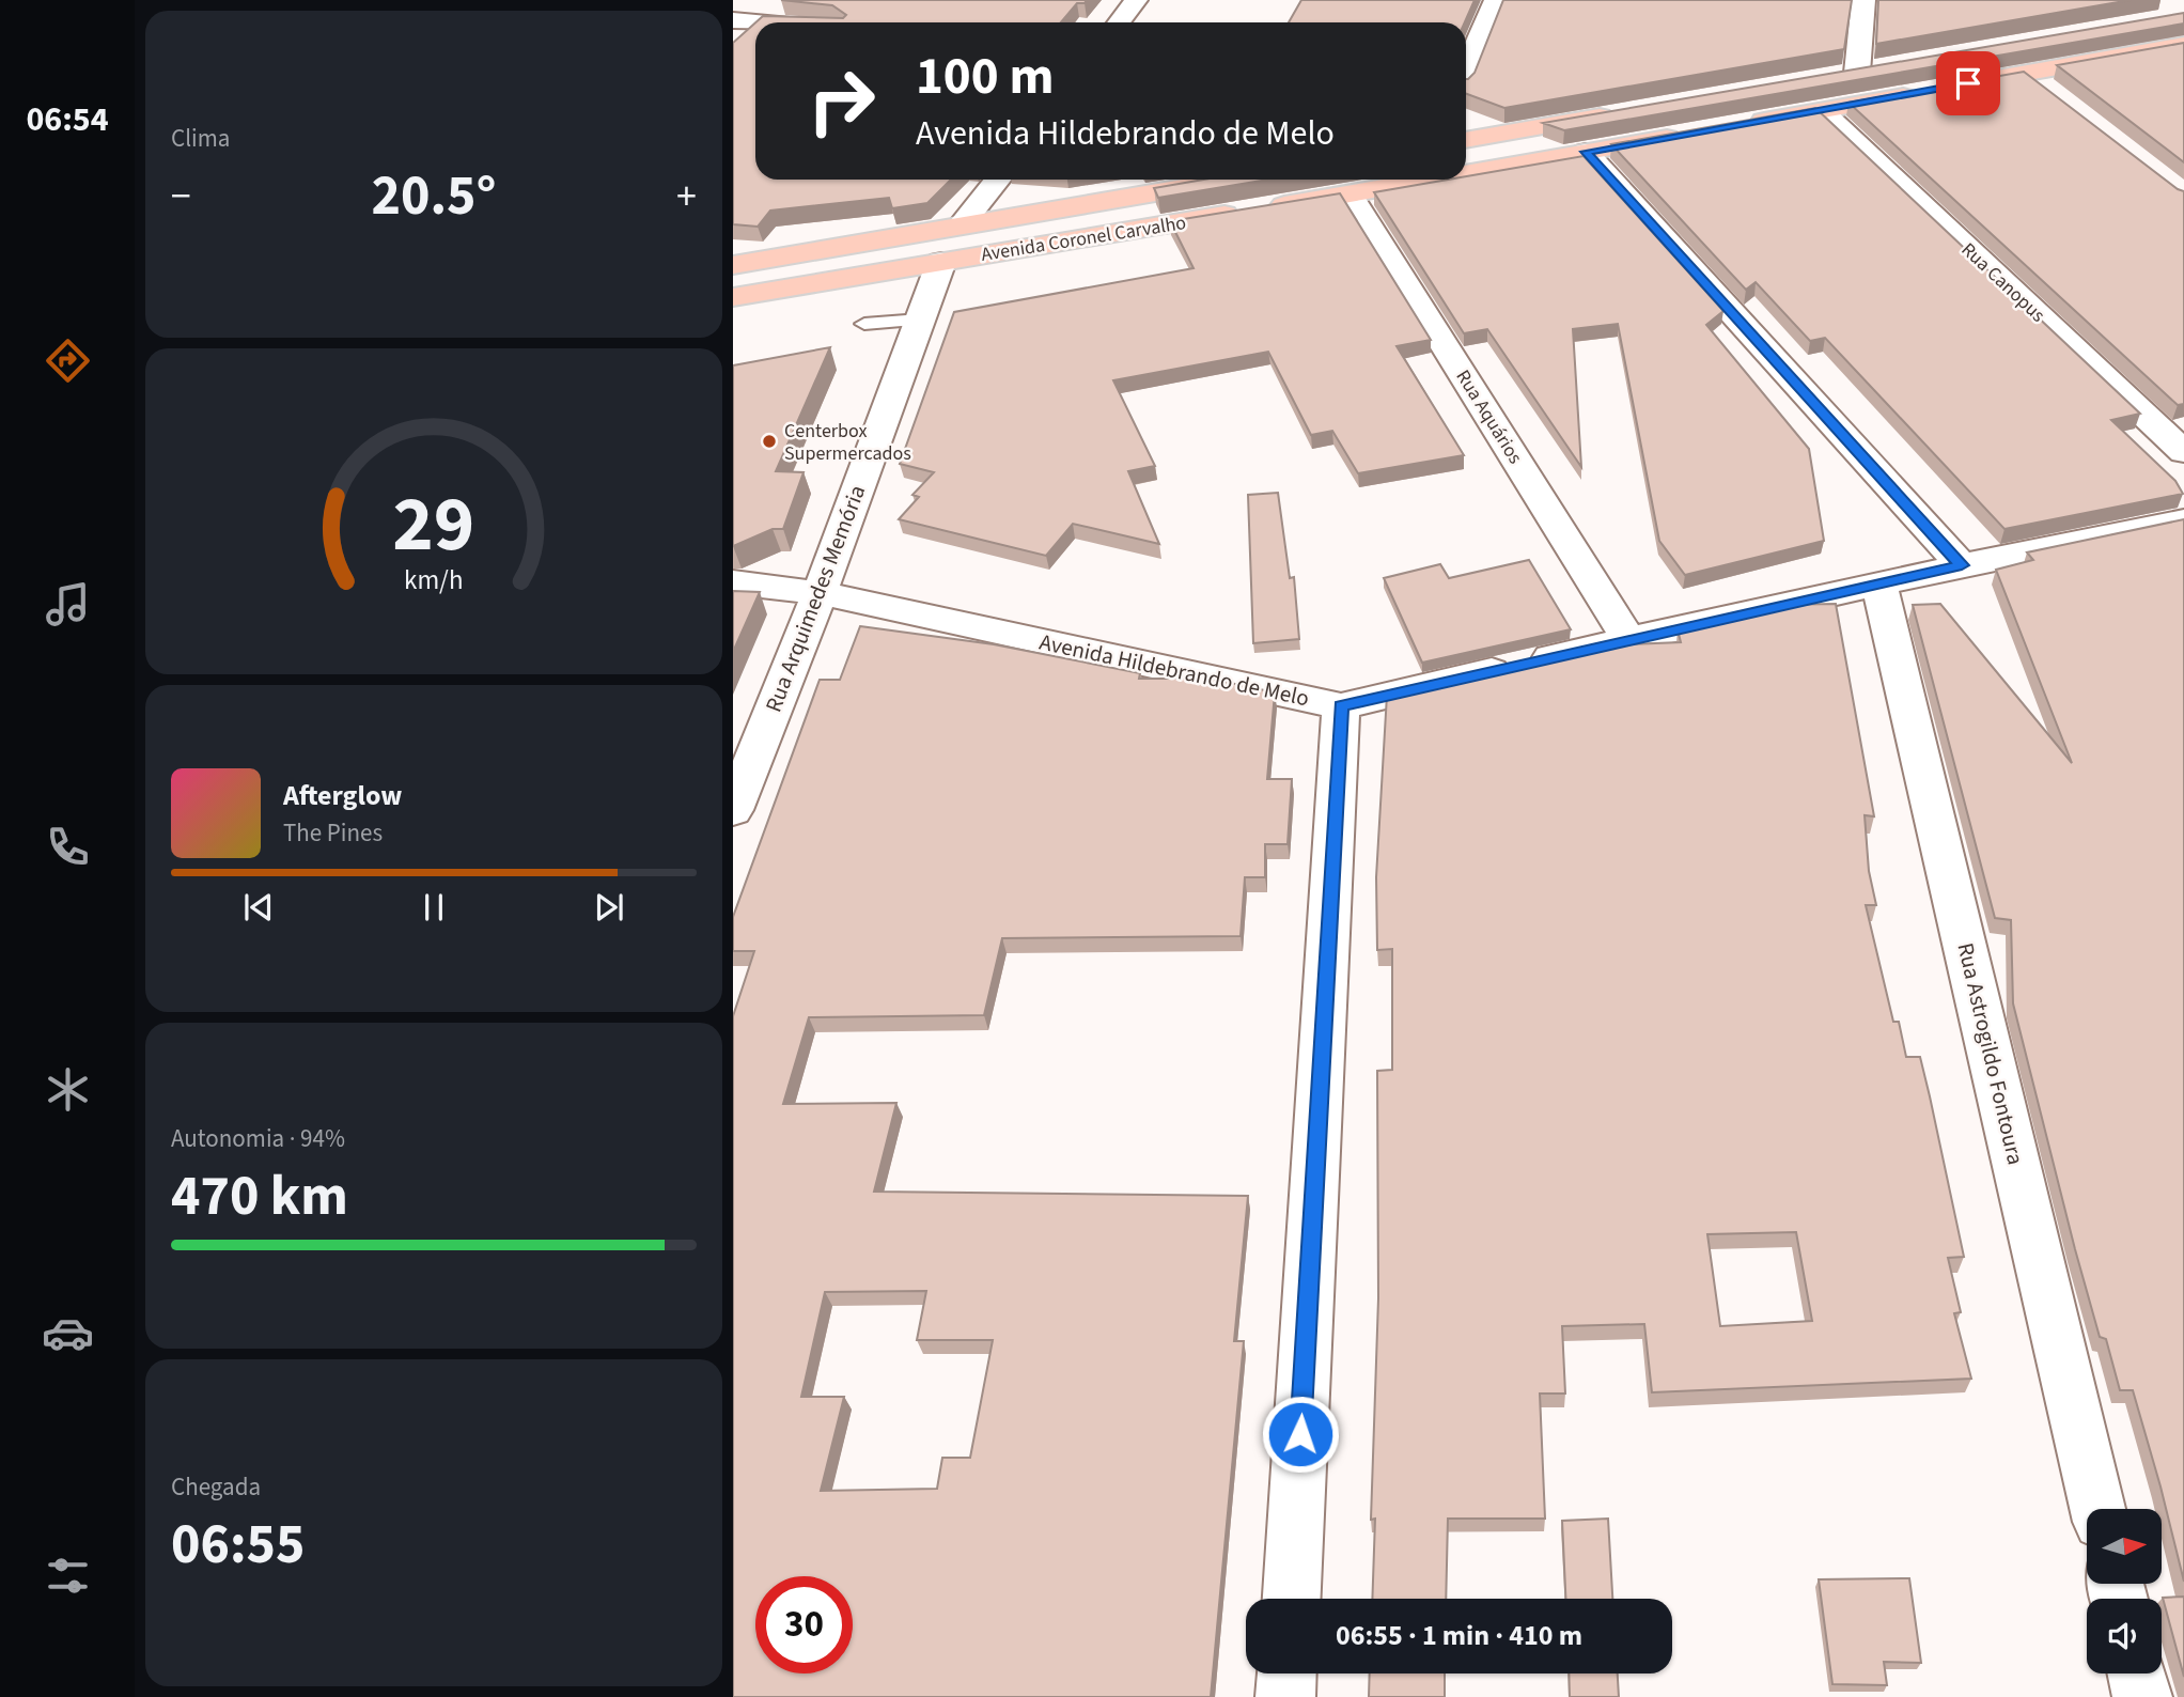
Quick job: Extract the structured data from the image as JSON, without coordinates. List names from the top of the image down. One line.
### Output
{"streets":{"main road":["Avenida Coronel Carvalho"],"street":["Rua Canopus","Rua Aquários","Rua Arquimedes Memória","Avenida Hildebrando de Melo","Rua Astrogildo Fontoura"]},"crossings":[["Avenida Coronel Carvalho","Rua Aquários"],["Avenida Coronel Carvalho","Rua Arquimedes Memória"],["Rua Aquários","Avenida Hildebrando de Melo"],["Rua Arquimedes Memória","Avenida Hildebrando de Melo"],["Avenida Hildebrando de Melo","Rua Astrogildo Fontoura"]],"places":["Centerbox Supermercados"],"north":"right","page":{"tabs":"06:54","tile":["Clima",["Autonomia · 94%","470 km"],["Chegada","06:55"]],"turn":["100 m","Avenida Hildebrando de Melo"],"heat":["−","20.5°","+"],"song":["Afterglow","The Pines"],"limit":"30","trip":"06:55 · 1 min · 410 m","gauge":["29","km/h"]}}
